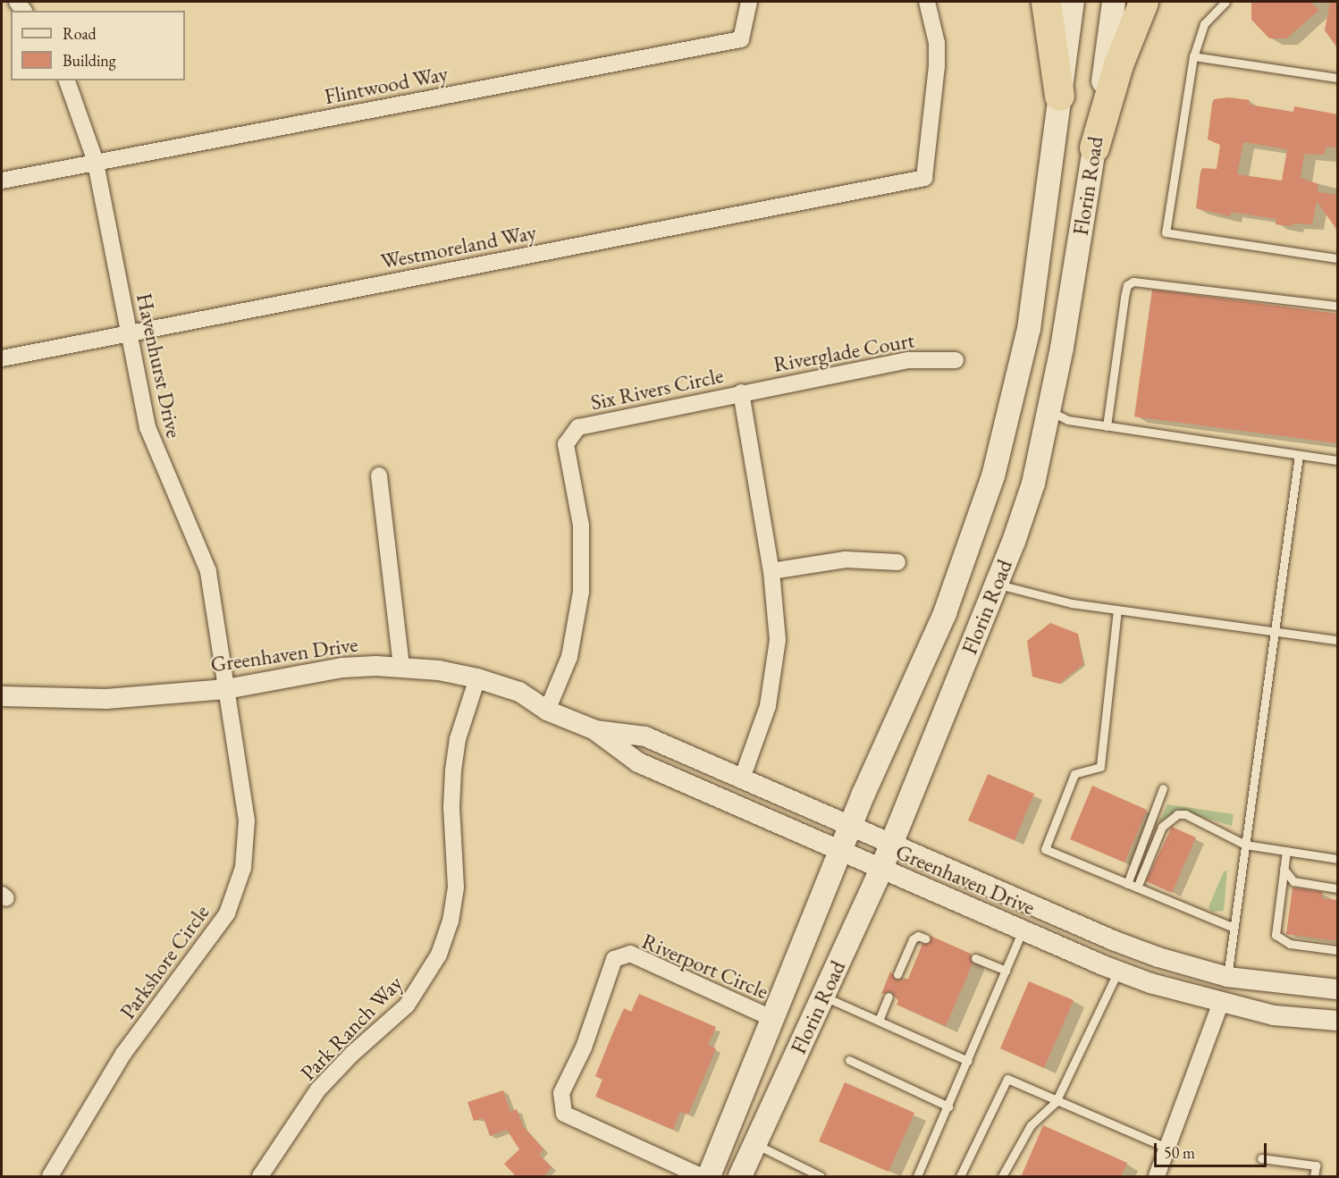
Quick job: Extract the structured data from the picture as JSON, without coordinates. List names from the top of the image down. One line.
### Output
{"streets":{"main road":["Florin Road"],"street":["Flintwood Way","Westmoreland Way","Riverglade Court","Havenhurst Drive","Six Rivers Circle","Greenhaven Drive","Parkshore Circle","Riverport Circle","Park Ranch Way"]},"crossings":[["Flintwood Way","Havenhurst Drive"],["Florin Road","Greenhaven Drive"],["Florin Road","Riverport Circle"],["Westmoreland Way","Havenhurst Drive"],["Riverglade Court","Six Rivers Circle"],["Havenhurst Drive","Greenhaven Drive"],["Havenhurst Drive","Parkshore Circle"],["Six Rivers Circle","Greenhaven Drive"],["Greenhaven Drive","Parkshore Circle"],["Greenhaven Drive","Park Ranch Way"]],"legend":["Road","Building"],"scale_bar":"50 m"}
